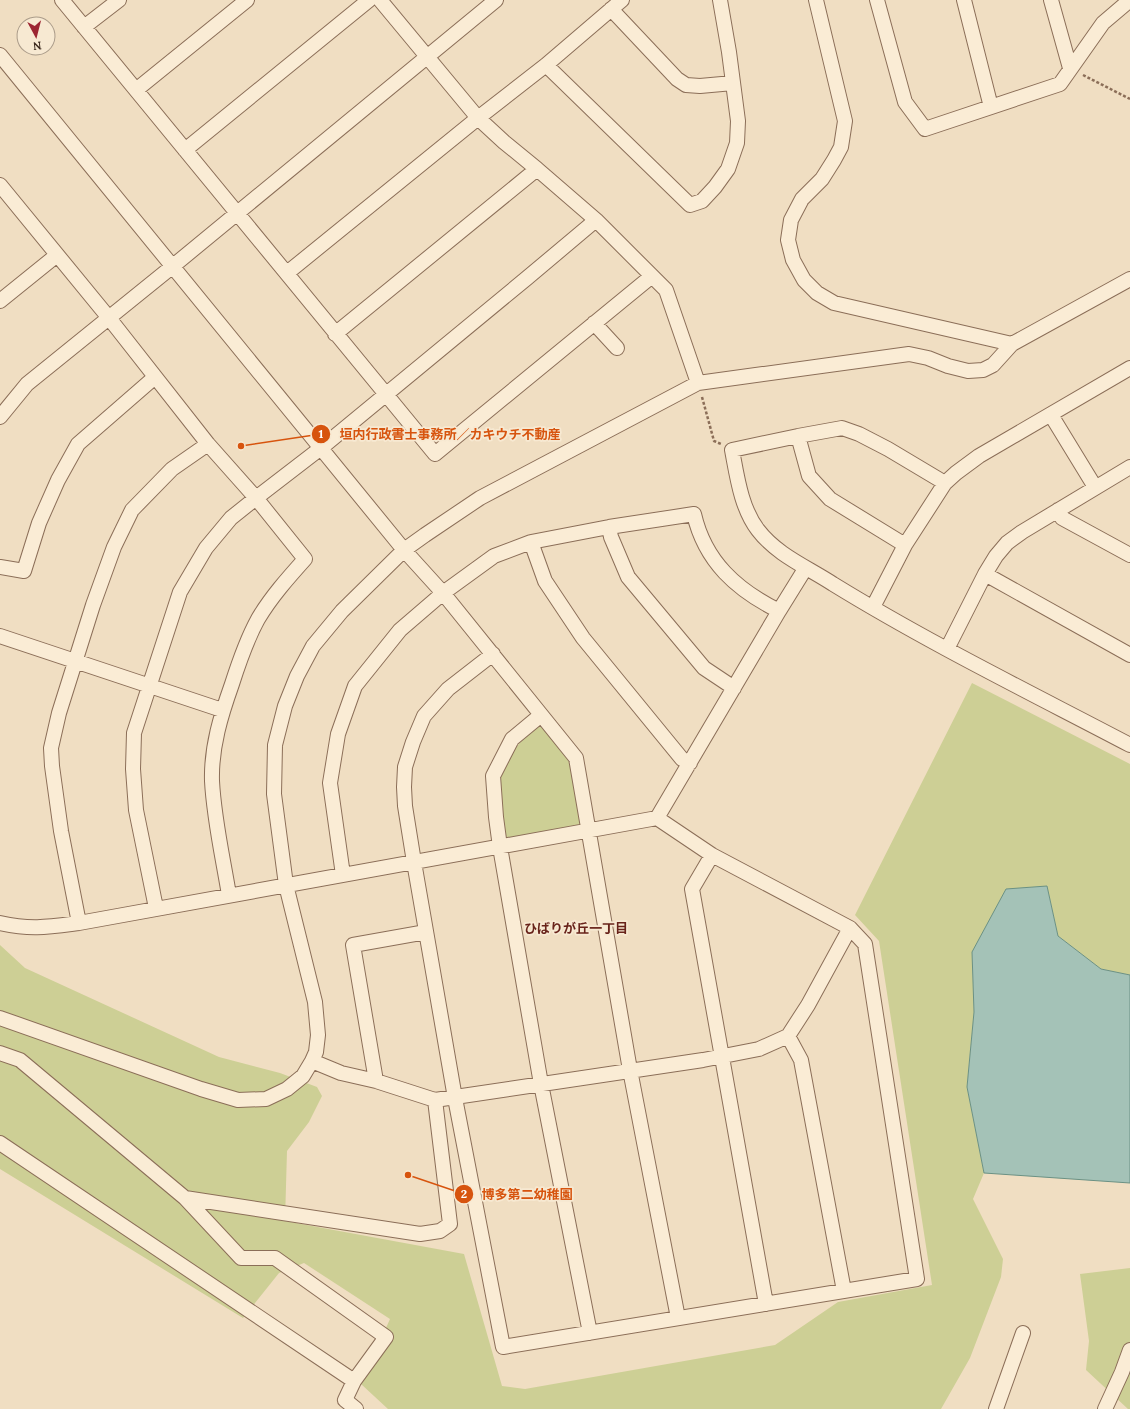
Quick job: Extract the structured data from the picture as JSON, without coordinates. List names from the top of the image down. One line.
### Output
{"districts":["ひばりが丘一丁目"],"places":["垣内行政書士事務所／カキウチ不動産","博多第二幼稚園"],"north":"bottom"}
